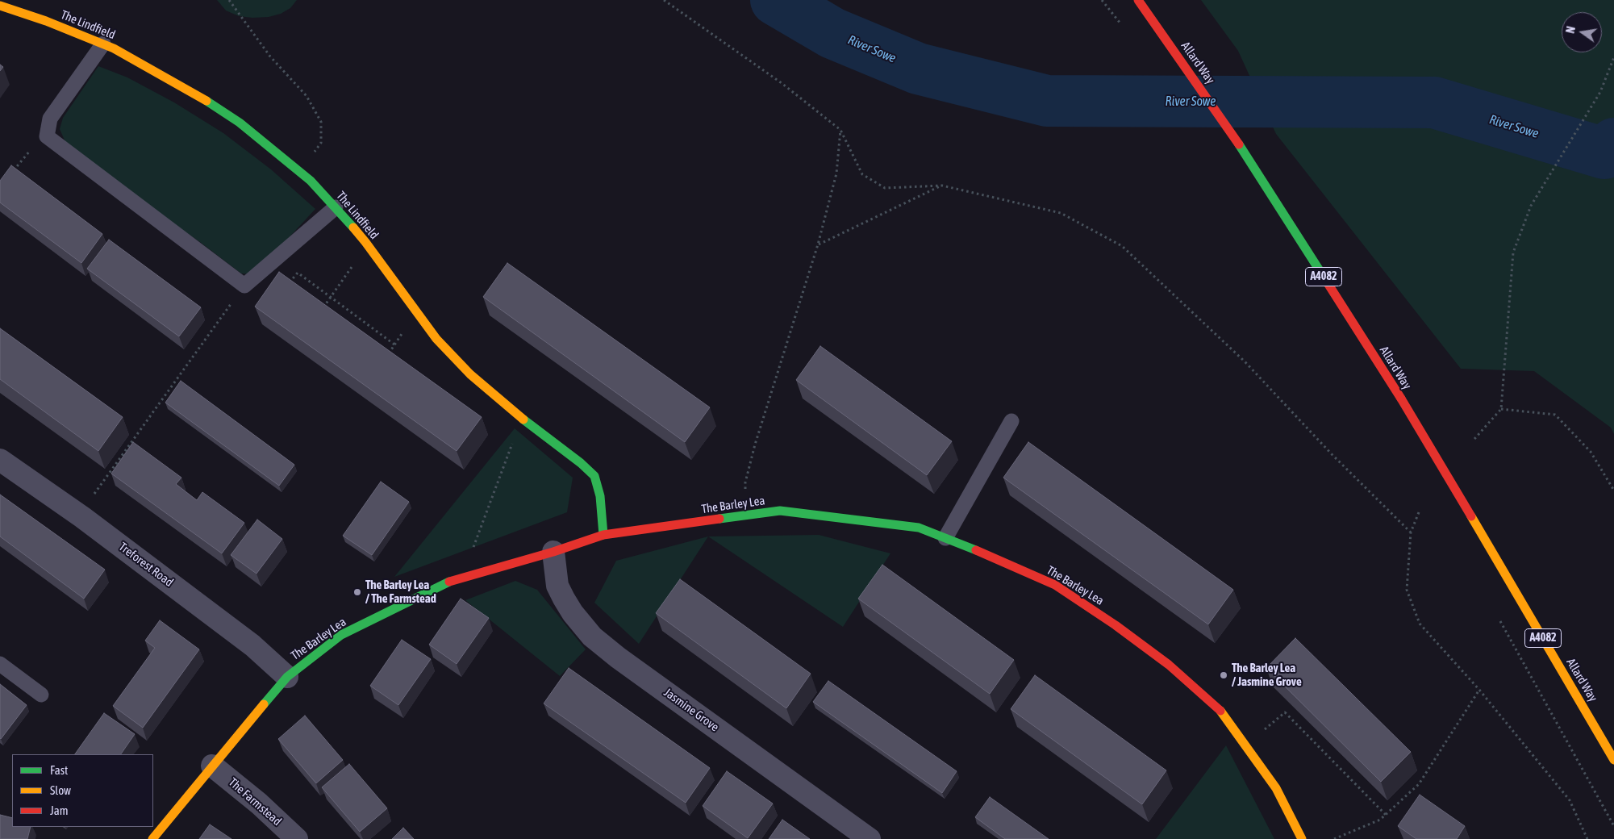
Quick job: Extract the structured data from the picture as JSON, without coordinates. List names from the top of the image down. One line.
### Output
{"streets":{"street":["The Lindfield","Allard Way","A4082","The Barley Lea","Treforest Road","Jasmine Grove","The Farmstead"]},"crossings":[["The Lindfield","The Barley Lea"],["The Barley Lea","Treforest Road"],["The Barley Lea","Jasmine Grove"],["The Barley Lea","The Farmstead"]],"water":["River Sowe"],"places":["The Barley Lea / The Farmstead","The Barley Lea / Jasmine Grove"],"legend":["Fast","Slow","Jam"],"north":"left"}
